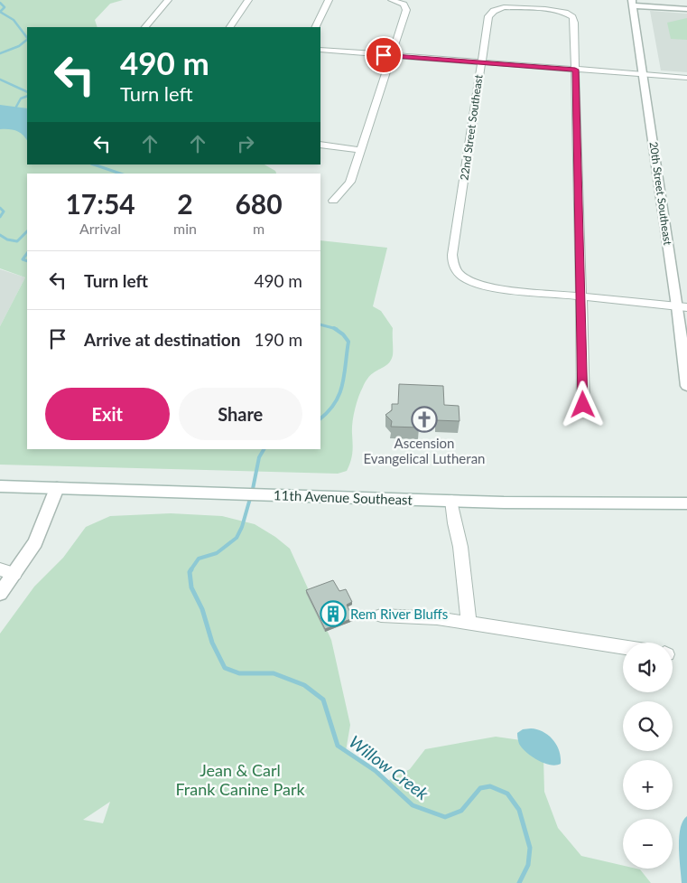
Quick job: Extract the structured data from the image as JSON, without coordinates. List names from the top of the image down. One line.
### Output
{"streets":{"street":["22nd Street Southeast","20th Street Southeast","11th Avenue Southeast"]},"water":["Willow Creek"],"parks":["Jean & Carl Frank Canine Park"],"places":{"church":["Ascension Evangelical Lutheran"],"building":["Rem River Bluffs"]},"page":{"turn":["490 m","Turn left"],"eta":["17:54","Arrival","2","min","680","m"],"list":[{"name":"Turn left","value":"490 m"},{"name":"Arrive at destination","value":"190 m"}],"buttons":["Exit","Share"],"map_buttons":["+","−"]}}
